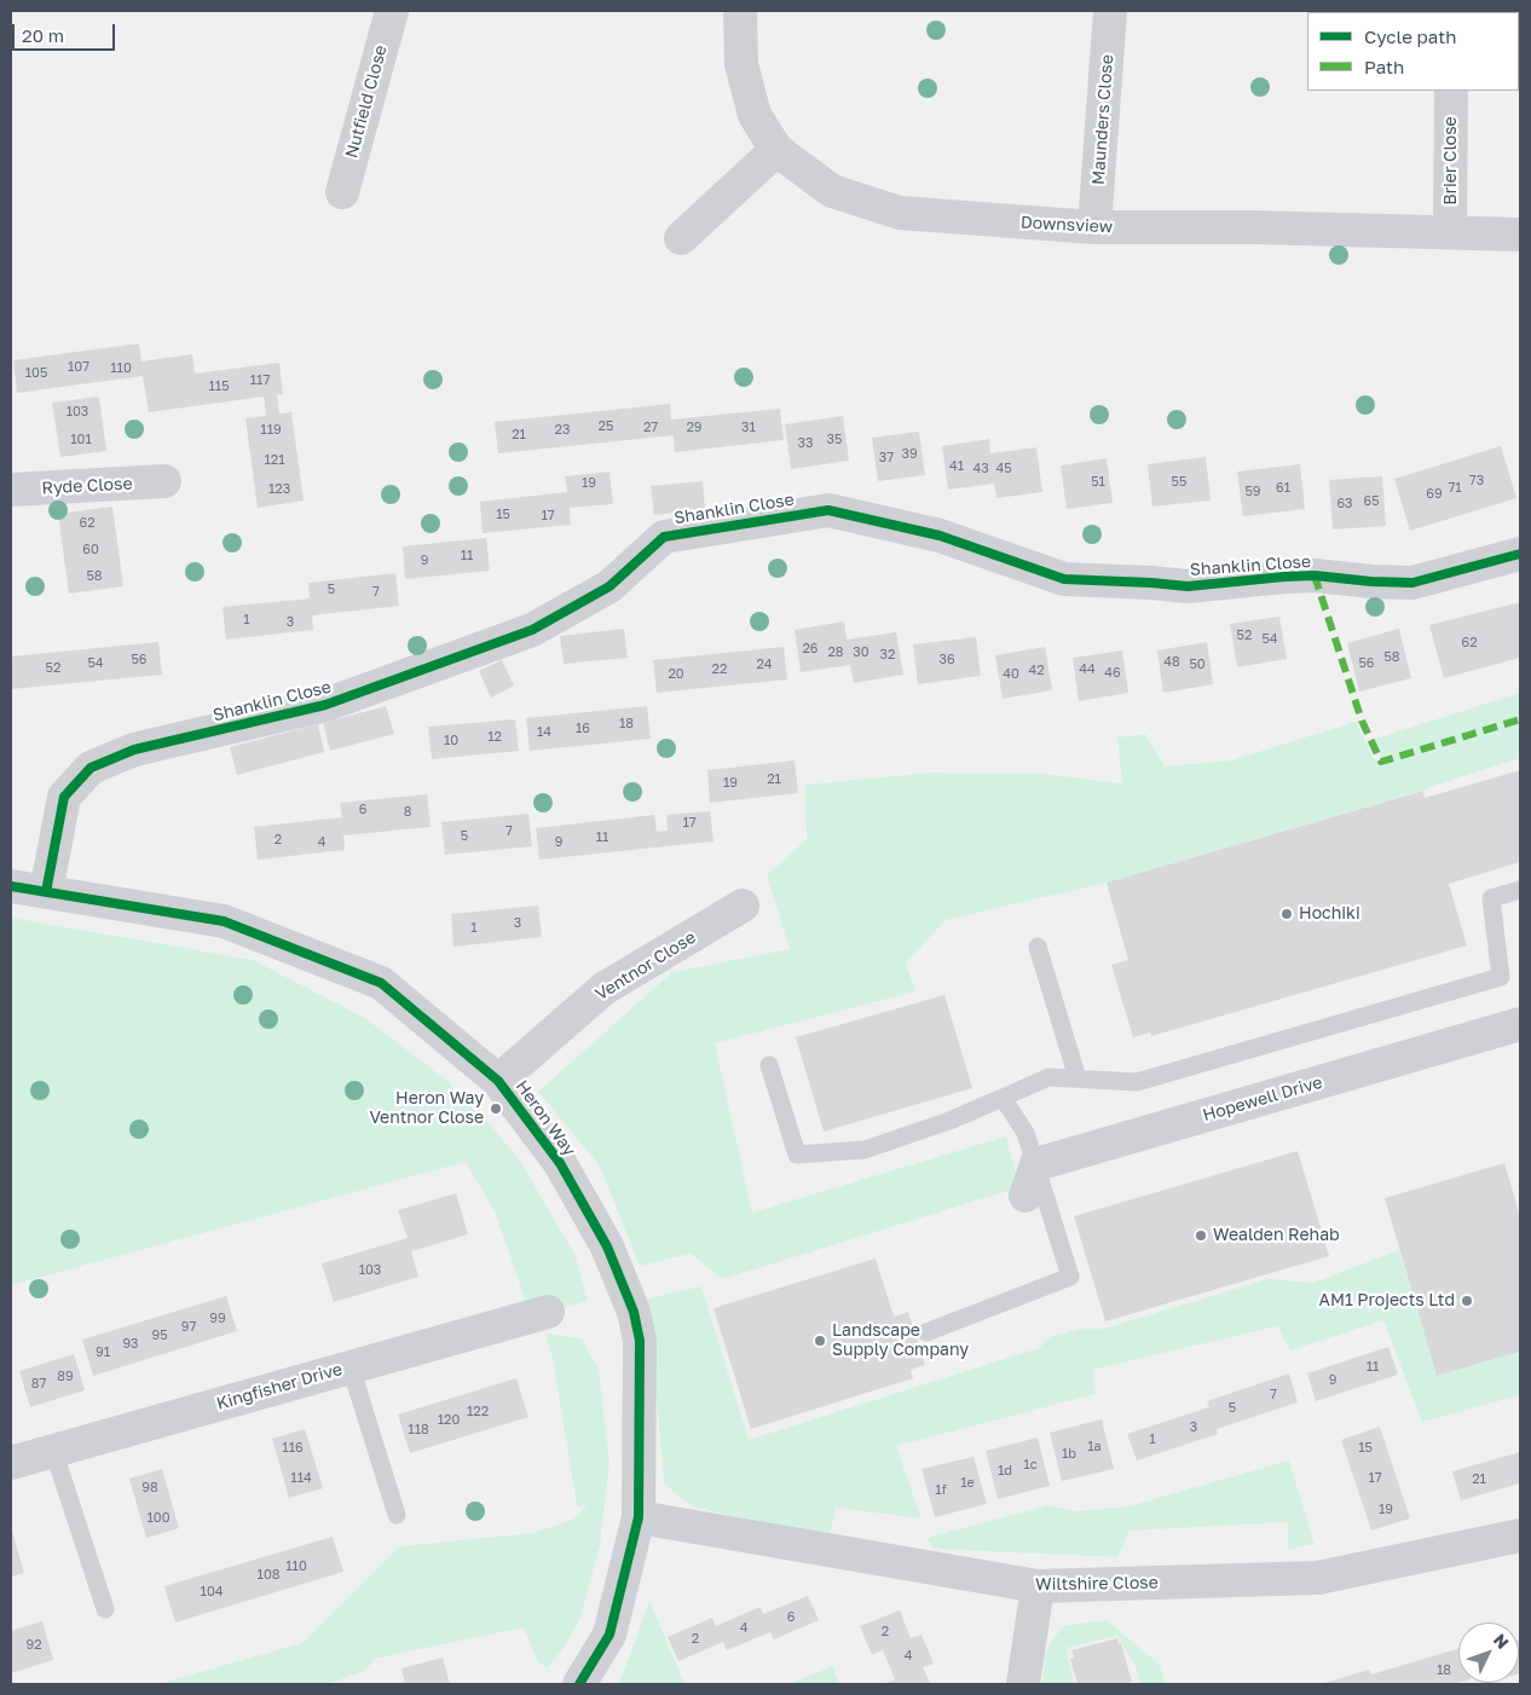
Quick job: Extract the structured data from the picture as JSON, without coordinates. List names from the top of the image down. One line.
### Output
{"streets":{"street":["Nutfield Close","Maunders Close","Brier Close","Downsview","Ryde Close","Shanklin Close","Ventnor Close","Hopewell Drive","Heron Way","Kingfisher Drive","Wiltshire Close"]},"crossings":[["Maunders Close","Downsview"],["Brier Close","Downsview"],["Shanklin Close","Heron Way"],["Ventnor Close","Heron Way"],["Heron Way","Wiltshire Close"]],"places":["Hochiki","Heron Way Ventnor Close","Wealden Rehab","AM1 Projects Ltd","Landscape Supply Company"],"house_numbers":["107","110","105","117","115","103","25","27","29","31","119","23","21","101","35","33","39","37","121","41","43","45","73","51","55","19","61","71","123","59","69","65","63","15","17","62","60","11","9","58","5","7","1","3","52","54","62","26","28","30","32","58","56","36","48","54","56","24","50","52","22","44","42","46","20","40","18","16","14","12","10","21","19","6","8","17","7","5","11","2","4","9","3","1","103","99","97","95","93","91","11","89","9","87","7","5","122","120","3","118","1","1a","116","15","1b","1c","1d","114","17","21","1e","98","1f","19","100","110","108","104","6","4","2","2","92","4","18"],"legend":["Cycle path","Path"],"scale_bar":"20 m","north":"top right"}
